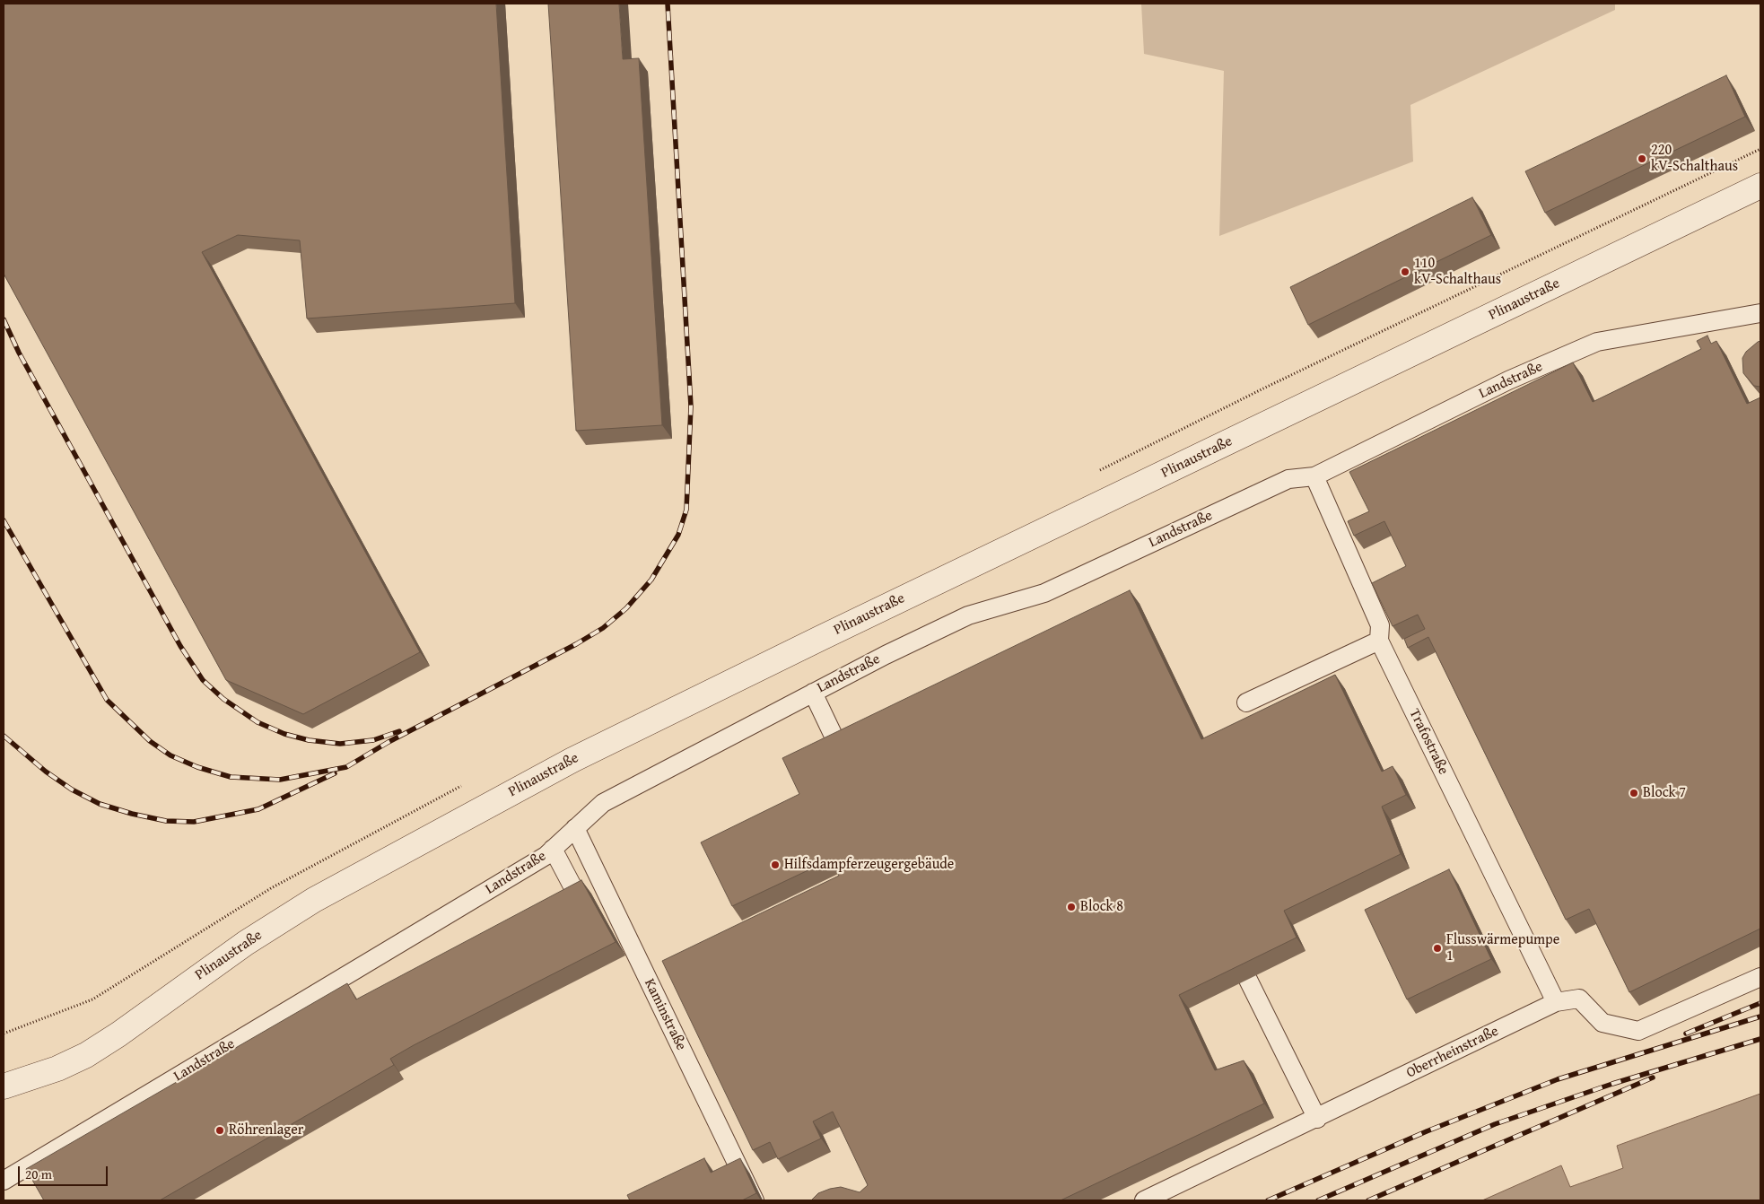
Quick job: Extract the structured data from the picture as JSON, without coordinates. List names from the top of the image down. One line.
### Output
{"streets":{"street":["Plinaustraße"],"lane":["Landstraße","Trafostraße","Kaminstraße","Oberrheinstraße"]},"crossings":[["Landstraße","Trafostraße"],["Landstraße","Kaminstraße"],["Trafostraße","Oberrheinstraße"]],"places":["220 kV-Schalthaus","110 kV-Schalthaus","Block 7","Hilfsdampferzeugergebäude","Block 8","Flusswärmepumpe 1","Röhrenlager"],"scale_bar":"20 m"}
